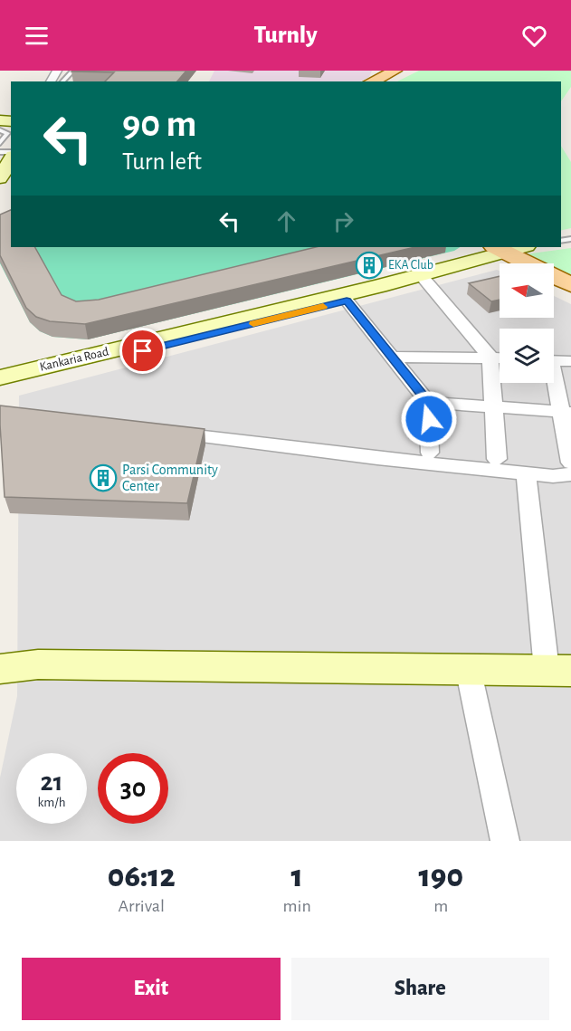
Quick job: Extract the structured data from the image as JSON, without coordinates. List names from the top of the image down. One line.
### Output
{"streets":{"main road":["Kankaria Road"]},"places":{"building":["EKA Club","Parsi Community Center"]},"north":"left","page":{"header":"Turnly","turn":["90 m","Turn left"],"speed":"21 km/h","limit":"30","eta":["06:12","Arrival","1","min","190","m"],"buttons":["Exit","Share"]}}
